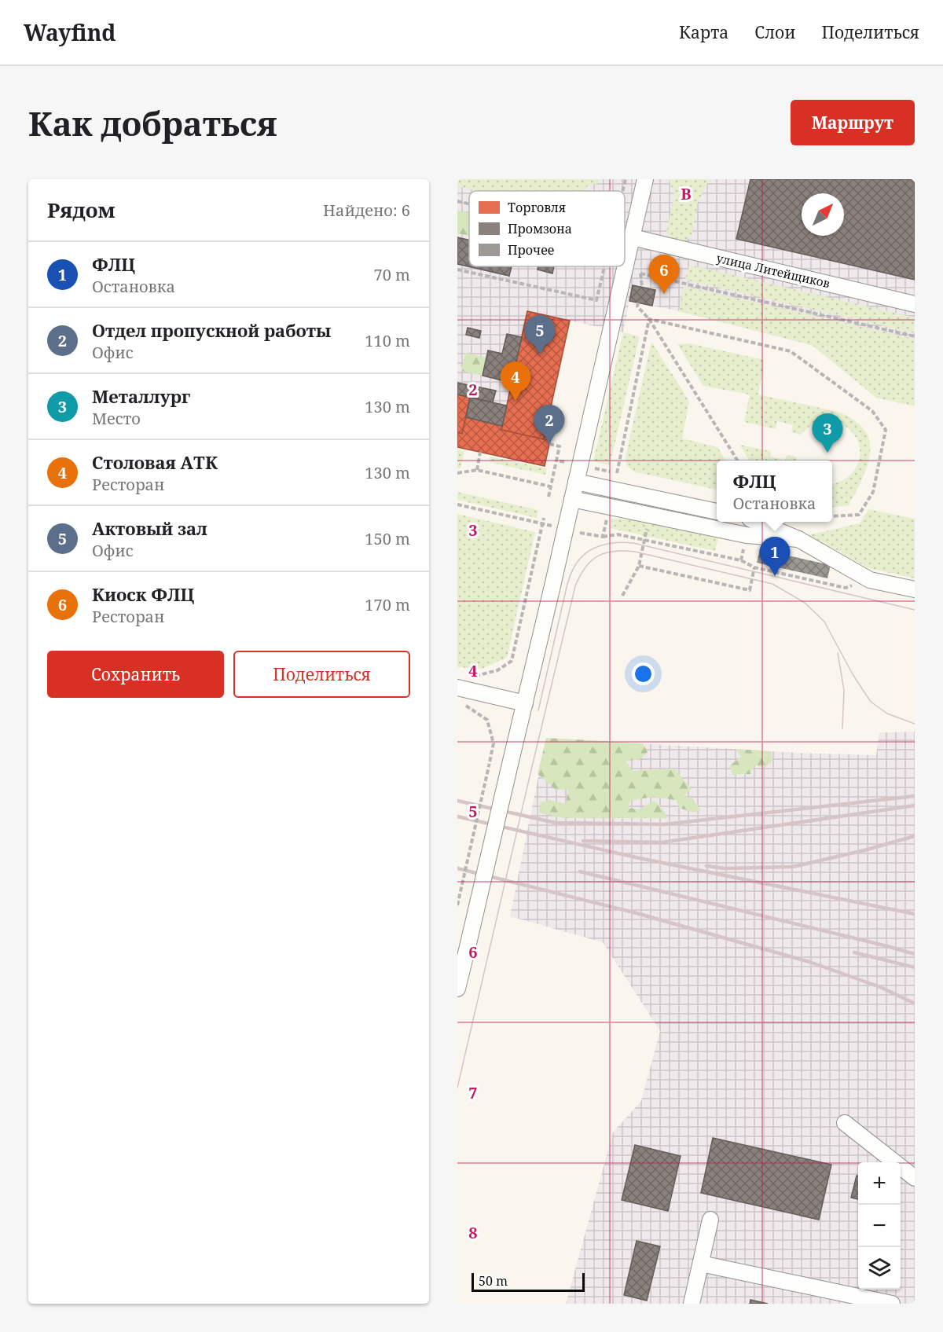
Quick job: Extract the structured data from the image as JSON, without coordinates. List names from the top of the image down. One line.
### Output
{"streets":{"street":["улица Литейщиков"]},"legend":["Торговля","Промзона","Прочее"],"scale_bar":"50 m","north":"top right","page":{"header":"Wayfind","nav":["Карта","Слои","Поделиться"],"buttons":["Маршрут",["Сохранить","Поделиться"]],"title":"Как добраться","heading":["Рядом","Найдено: 6"],"list":[{"mark":"1","name":"ФЛЦ","note":"Остановка","value":"70 m"},{"mark":"2","name":"Отдел пропускной работы","note":"Офис","value":"110 m"},{"mark":"3","name":"Металлург","note":"Место","value":"130 m"},{"mark":"4","name":"Столовая АТК","note":"Ресторан","value":"130 m"},{"mark":"5","name":"Актовый зал","note":"Офис","value":"150 m"},{"mark":"6","name":"Киоск ФЛЦ","note":"Ресторан","value":"170 m"}],"pins":["6","5","4","2","3","1"],"popup":["ФЛЦ","Остановка"],"map_buttons":["+","−"],"scale":"50 m"},"grid":{"columns":["B"],"rows":["2","3","4","5","6","7","8"]}}
